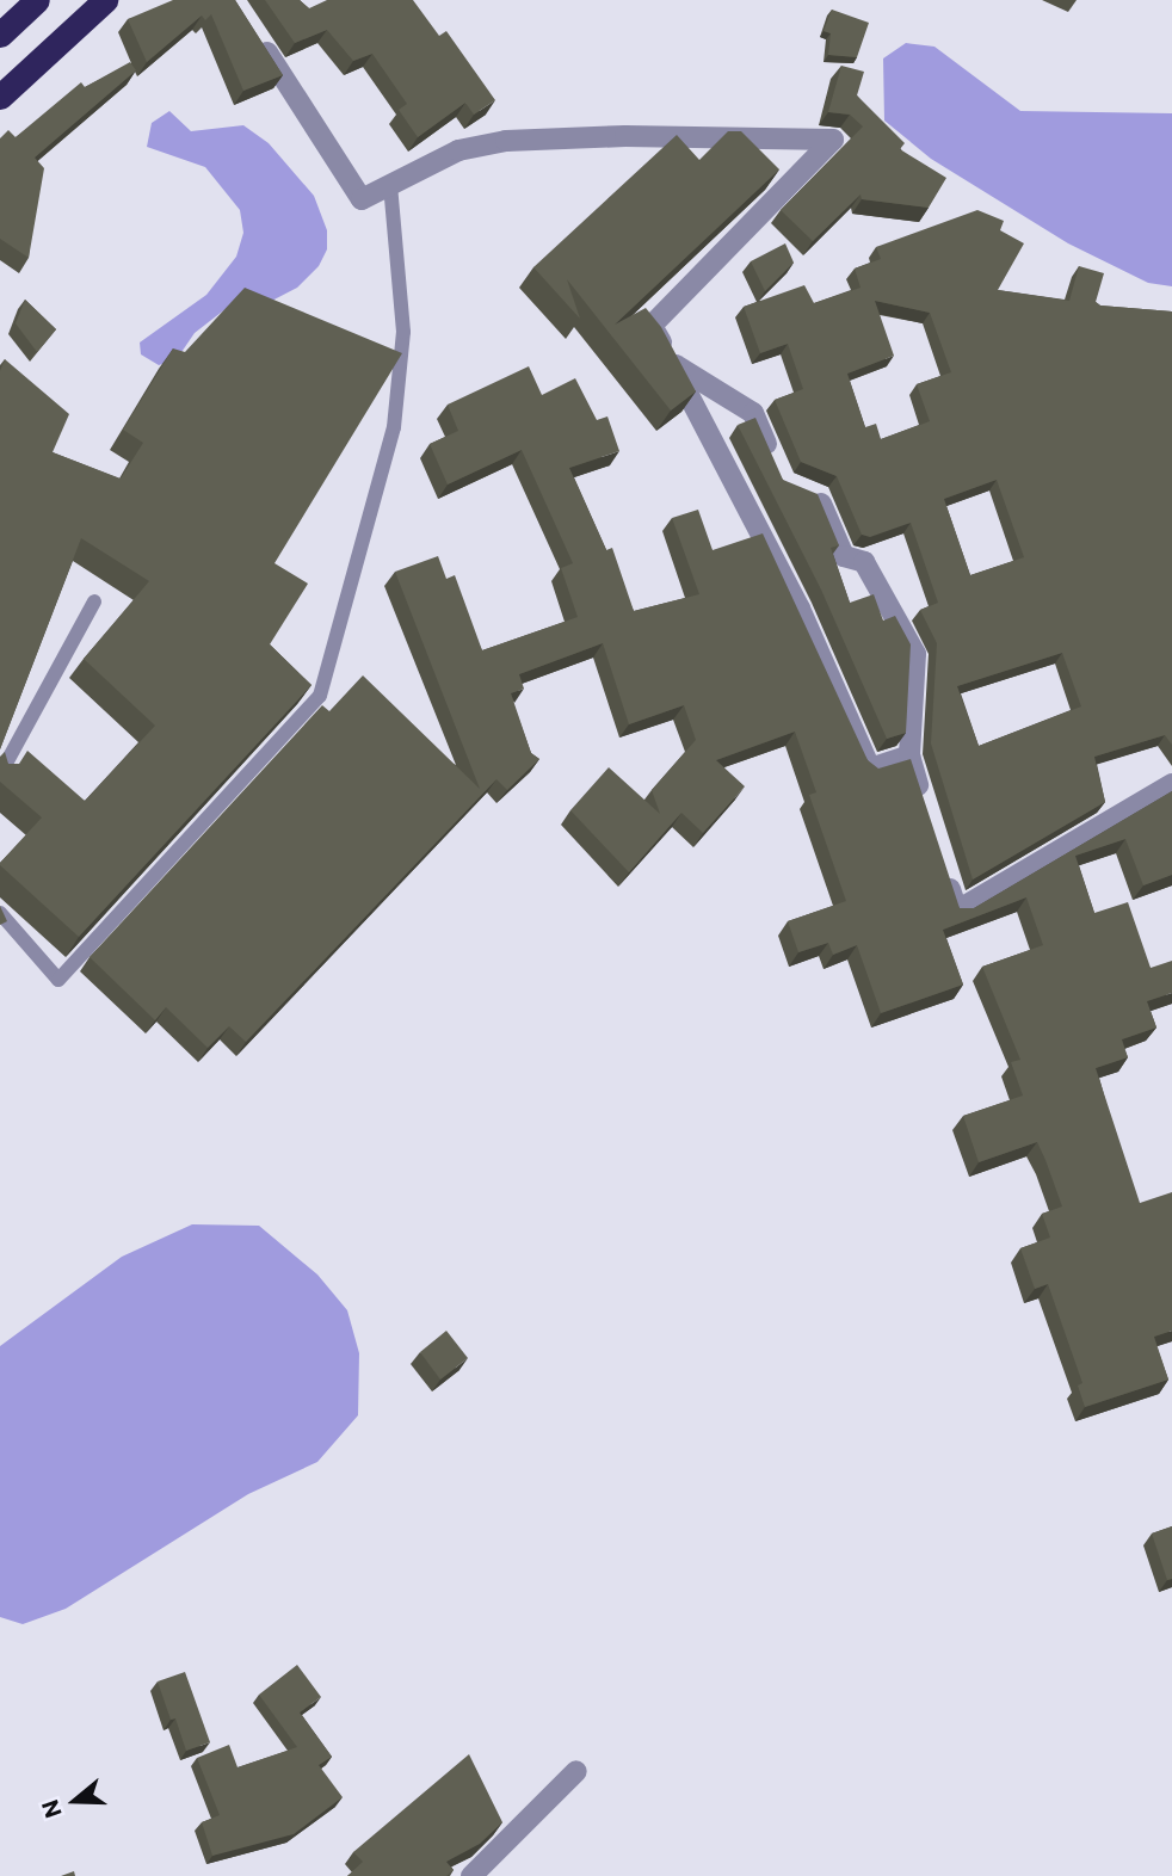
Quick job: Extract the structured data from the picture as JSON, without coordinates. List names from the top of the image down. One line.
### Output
{"north":"left"}
